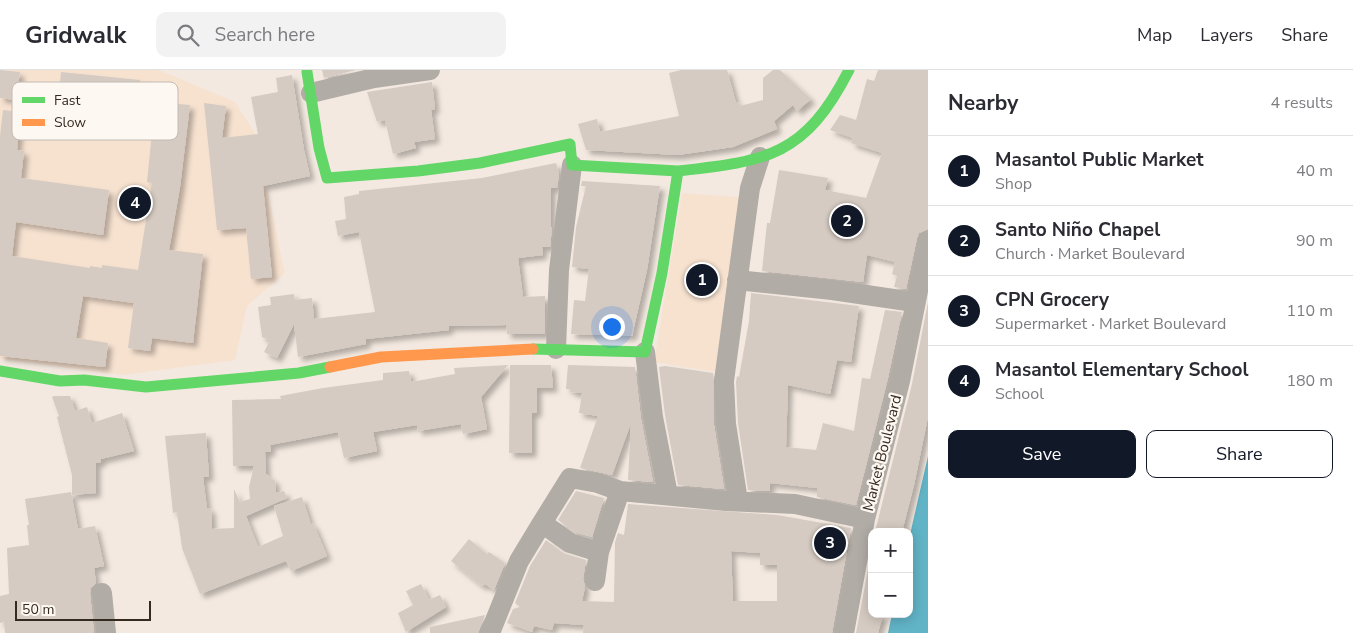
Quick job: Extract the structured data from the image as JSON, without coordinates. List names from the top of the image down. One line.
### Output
{"streets":{"street":["Market Boulevard"]},"legend":["Fast","Slow"],"scale_bar":"50 m","page":{"header":"Gridwalk","search":"Search here","nav":["Map","Layers","Share"],"heading":["Nearby","4 results"],"list":[{"mark":"1","name":"Masantol Public Market","note":"Shop","value":"40 m"},{"mark":"2","name":"Santo Niño Chapel","note":"Church · Market Boulevard","value":"90 m"},{"mark":"3","name":"CPN Grocery","note":"Supermarket · Market Boulevard","value":"110 m"},{"mark":"4","name":"Masantol Elementary School","note":"School","value":"180 m"}],"pins":["4","2","1","3"],"buttons":["Save","Share"],"map_buttons":["+","−"],"scale":"50 m"}}
